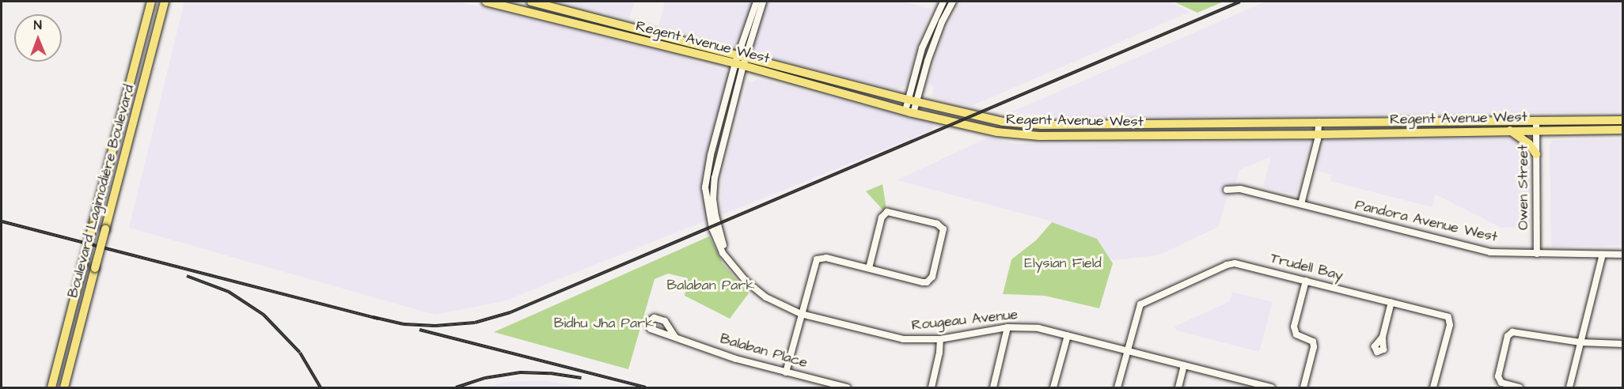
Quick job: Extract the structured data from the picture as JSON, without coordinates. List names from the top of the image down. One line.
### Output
{"streets":{"main road":["Regent Avenue West","Boulevard Lagimodière Boulevard"],"street":["Owen Street","Pandora Avenue West","Trudell Bay","Rougeau Avenue","Balaban Place"]},"crossings":[["Regent Avenue West","Owen Street"],["Regent Avenue West","Rougeau Avenue"],["Owen Street","Pandora Avenue West"],["Trudell Bay","Rougeau Avenue"]],"parks":["Elysian Field","Balaban Park","Bidhu Jha Park"],"north":"top"}
